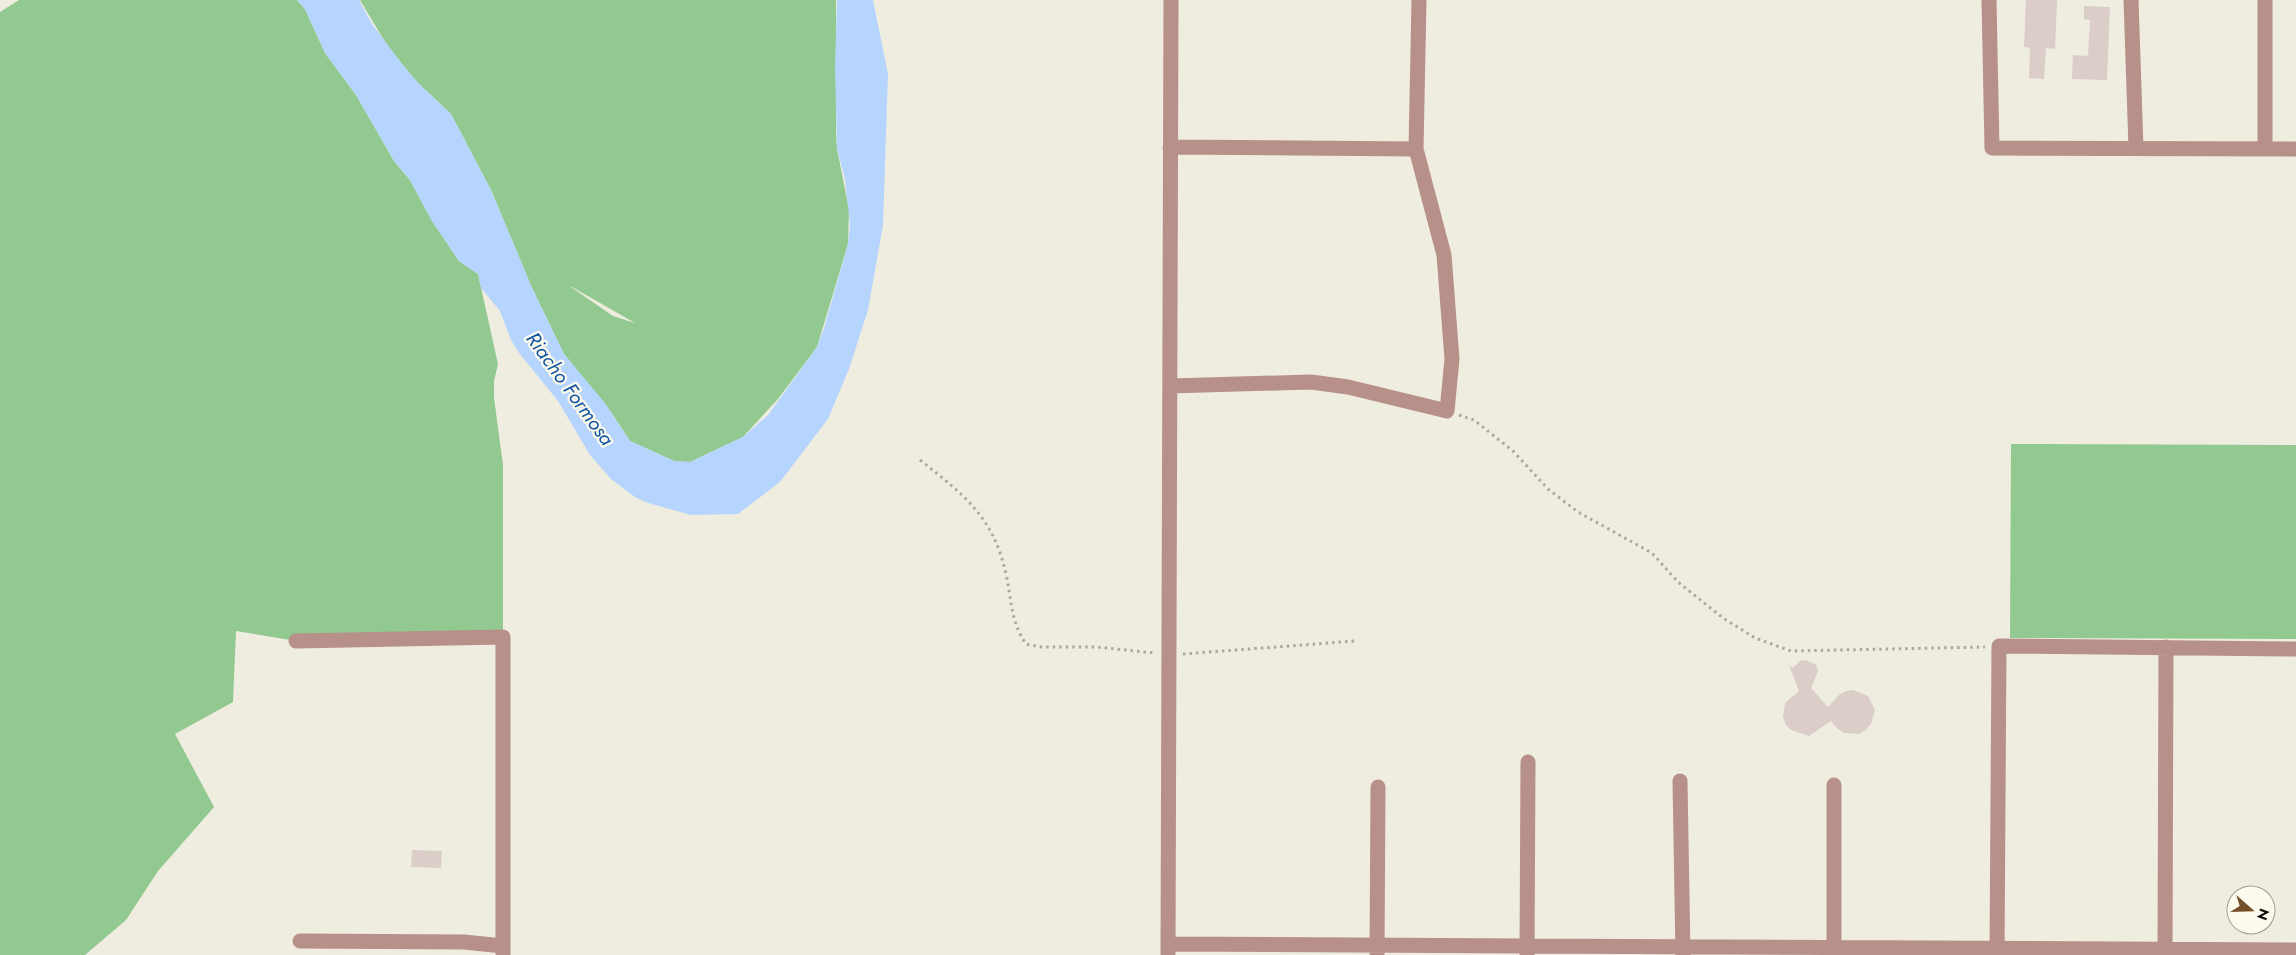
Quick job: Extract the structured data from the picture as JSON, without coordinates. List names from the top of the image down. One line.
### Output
{"water":["Riacho Formosa"],"north":"right"}
